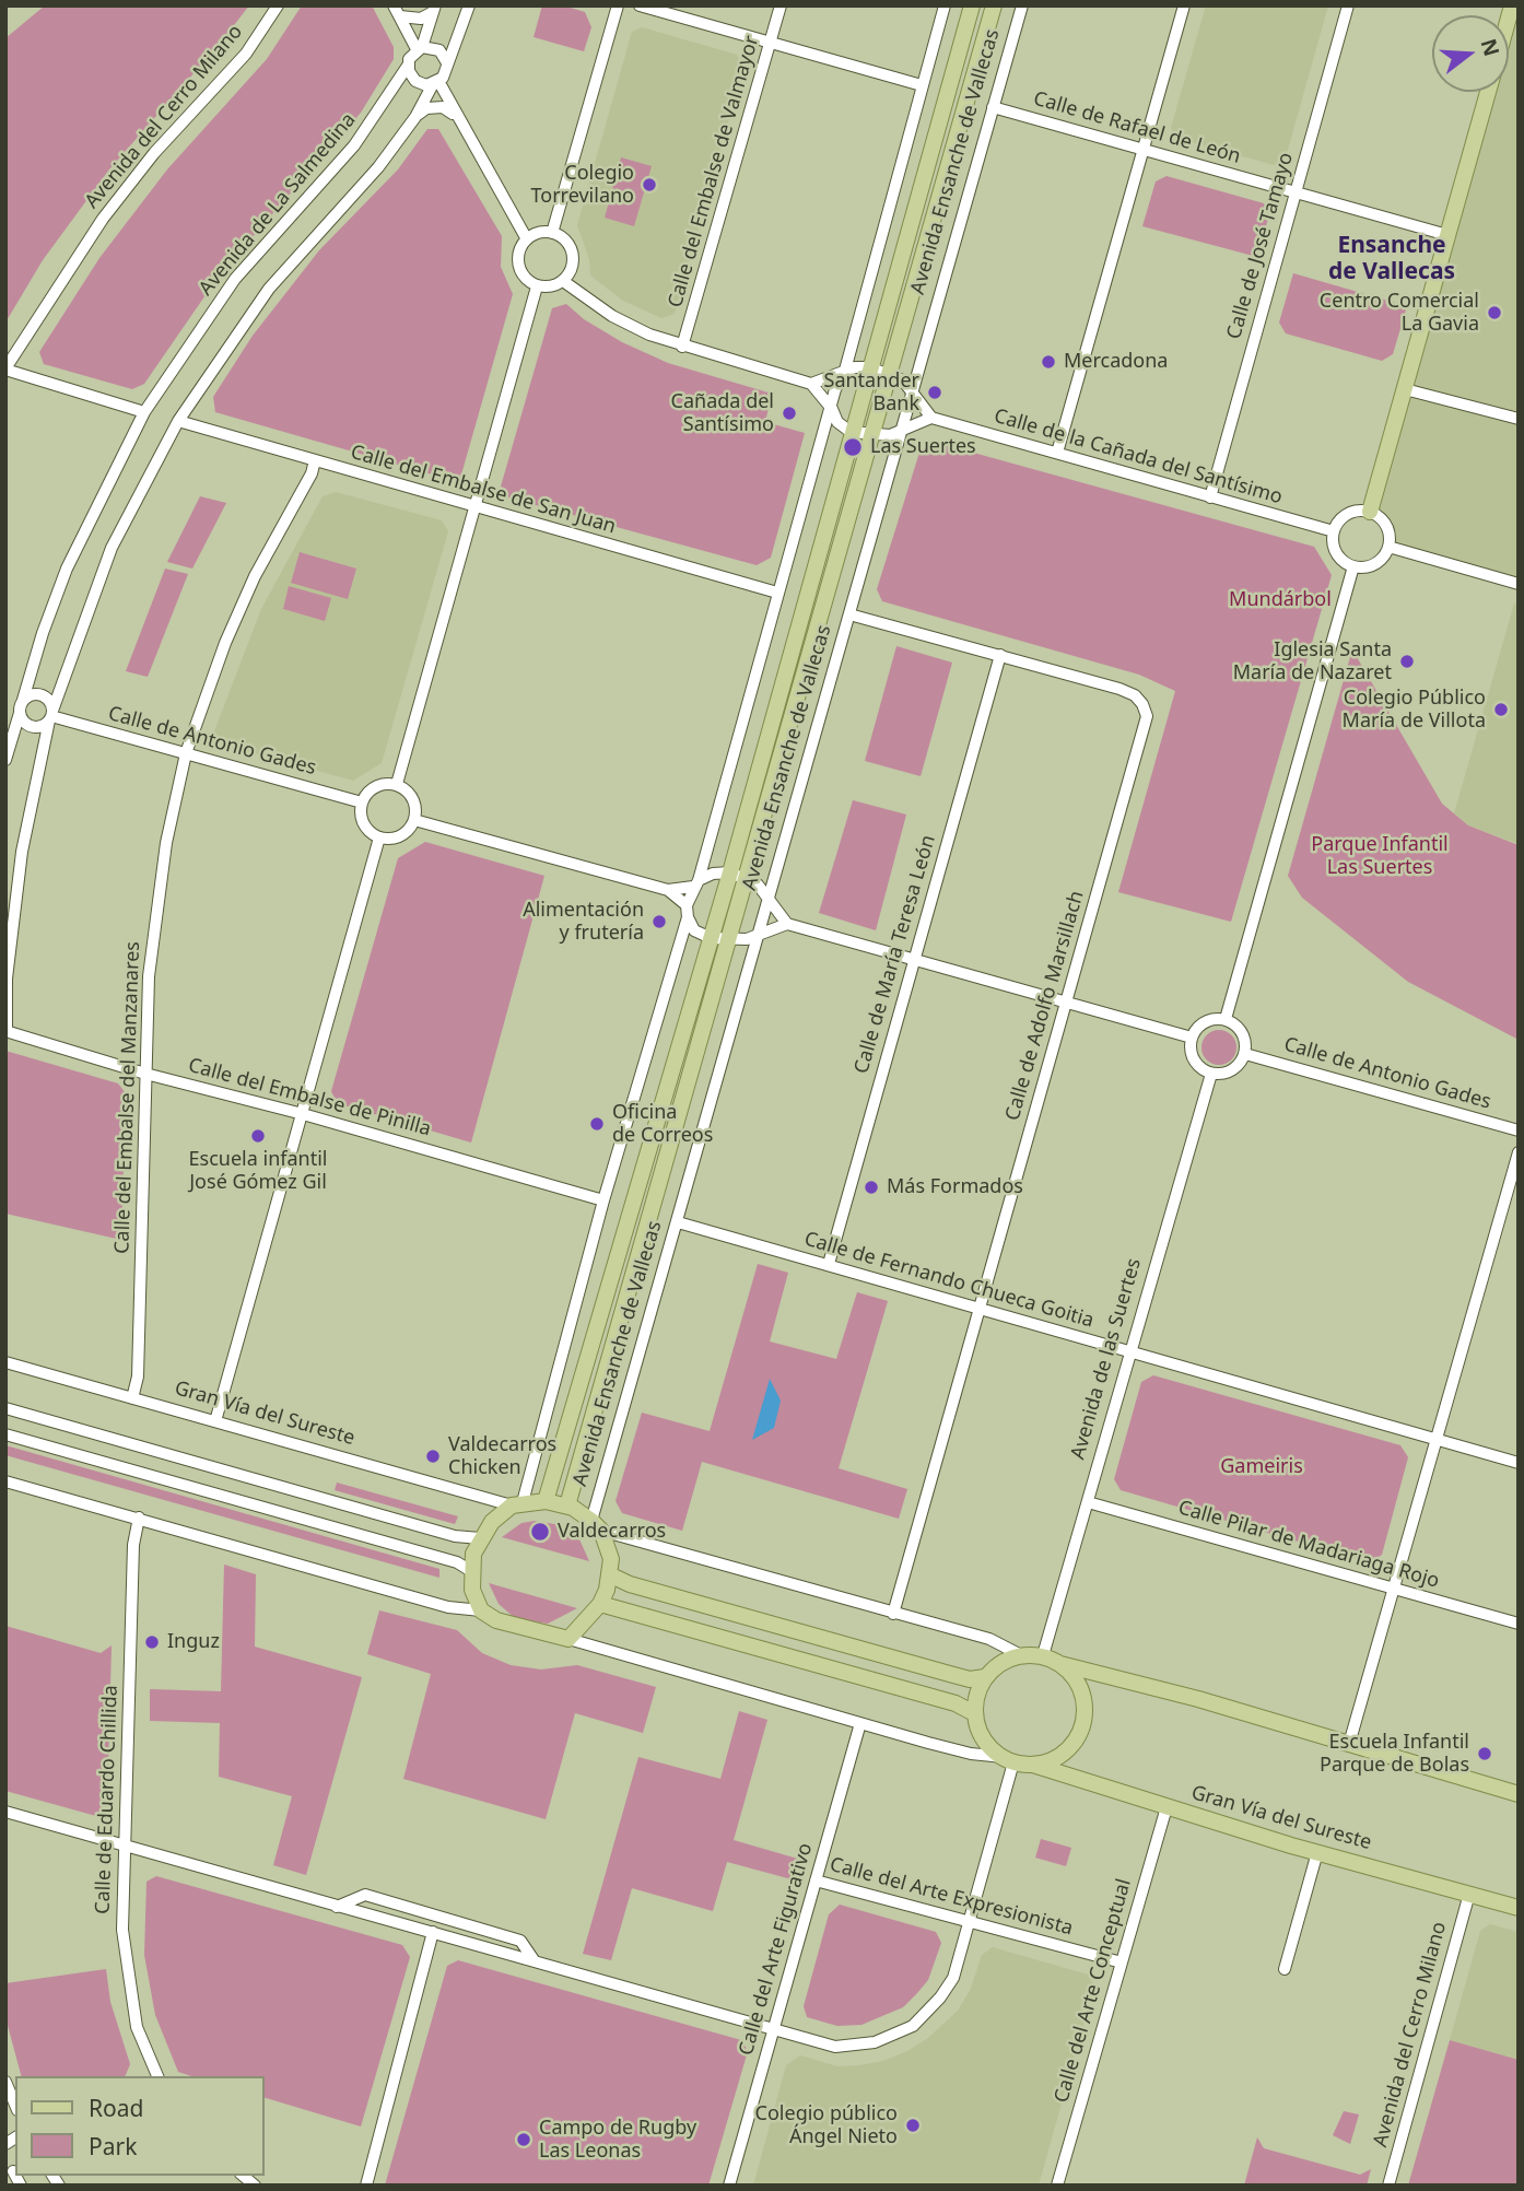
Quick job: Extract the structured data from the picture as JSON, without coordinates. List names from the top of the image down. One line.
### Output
{"streets":{"main road":["Avenida Ensanche de Vallecas","Gran Vía del Sureste"],"street":["Avenida del Cerro Milano","Calle de Rafael de León","Calle del Embalse de Valmayor","Avenida de La Salmedina","Calle de José Tamayo","Calle de la Cañada del Santísimo","Calle del Embalse de San Juan","Calle de Antonio Gades","Calle de María Teresa León","Calle de Adolfo Marsillach","Calle del Embalse del Manzanares","Calle del Embalse de Pinilla","Calle de Fernando Chueca Goitia","Avenida de las Suertes","Calle Pilar de Madariaga Rojo","Calle de Eduardo Chillida","Calle del Arte Expresionista","Calle del Arte Figurativo","Calle del Arte Conceptual"]},"crossings":[["Avenida del Cerro Milano","Gran Vía del Sureste"],["Calle de Rafael de León","Avenida Ensanche de Vallecas"],["Calle de Rafael de León","Calle de José Tamayo"],["Avenida Ensanche de Vallecas","Calle de Adolfo Marsillach"],["Avenida Ensanche de Vallecas","Calle de Fernando Chueca Goitia"],["Avenida Ensanche de Vallecas","Gran Vía del Sureste"],["Avenida de La Salmedina","Calle de Antonio Gades"],["Calle de José Tamayo","Calle de la Cañada del Santísimo"],["Calle del Embalse de San Juan","Calle del Embalse del Manzanares"],["Calle de Antonio Gades","Calle del Embalse del Manzanares"],["Calle de Antonio Gades","Avenida de las Suertes"],["Calle de María Teresa León","Calle de Adolfo Marsillach"],["Calle de María Teresa León","Calle de Fernando Chueca Goitia"],["Calle de Adolfo Marsillach","Calle de Fernando Chueca Goitia"],["Calle del Embalse del Manzanares","Calle del Embalse de Pinilla"],["Calle del Embalse del Manzanares","Gran Vía del Sureste"],["Calle de Fernando Chueca Goitia","Avenida de las Suertes"],["Avenida de las Suertes","Gran Vía del Sureste"],["Avenida de las Suertes","Calle Pilar de Madariaga Rojo"],["Gran Vía del Sureste","Calle del Arte Conceptual"],["Calle del Arte Expresionista","Calle del Arte Figurativo"],["Calle del Arte Expresionista","Calle del Arte Conceptual"]],"districts":["Ensanche de Vallecas"],"parks":["Mundárbol","Parque Infantil Las Suertes","Gameiris"],"places":["Colegio Torrevilano","Centro Comercial La Gavia","Mercadona","Santander Bank","Cañada del Santísimo","Las Suertes","Iglesia Santa María de Nazaret","Colegio Público María de Villota","Alimentación y frutería","Oficina de Correos","Escuela infantil José Gómez Gil","Más Formados","Valdecarros Chicken","Valdecarros","Inguz","Escuela Infantil Parque de Bolas","Colegio público Ángel Nieto","Campo de Rugby Las Leonas"],"legend":["Road","Park"],"north":"right"}
